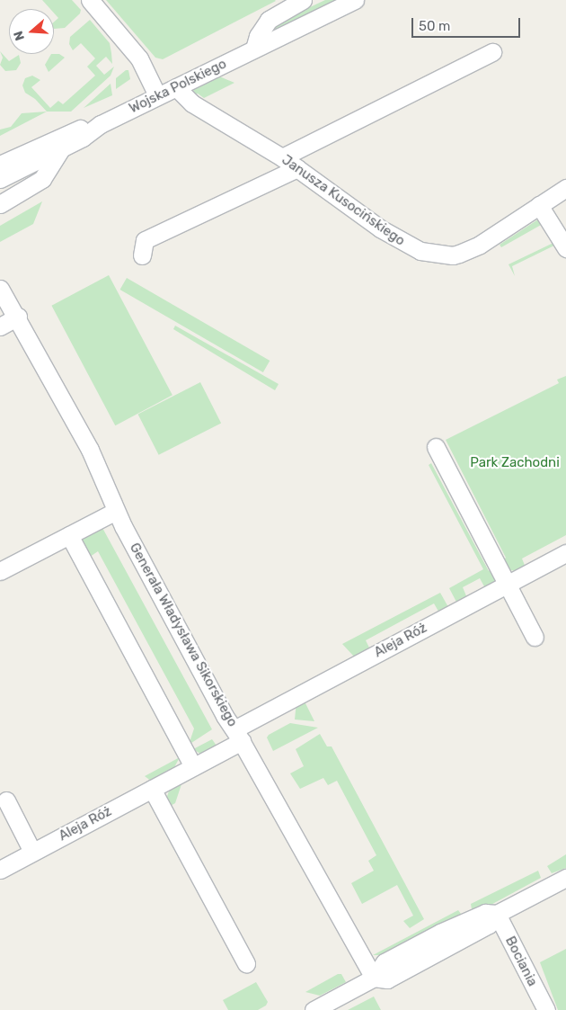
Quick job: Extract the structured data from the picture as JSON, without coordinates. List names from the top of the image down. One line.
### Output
{"streets":{"street":["Wojska Polskiego","Janusza Kusocińskiego","Generała Władysława Sikorskiego","Aleja Róż","Bociania"]},"crossings":[["Wojska Polskiego","Janusza Kusocińskiego"],["Generała Władysława Sikorskiego","Aleja Róż"]],"parks":["Park Zachodni"],"scale_bar":"50 m","north":"left"}
